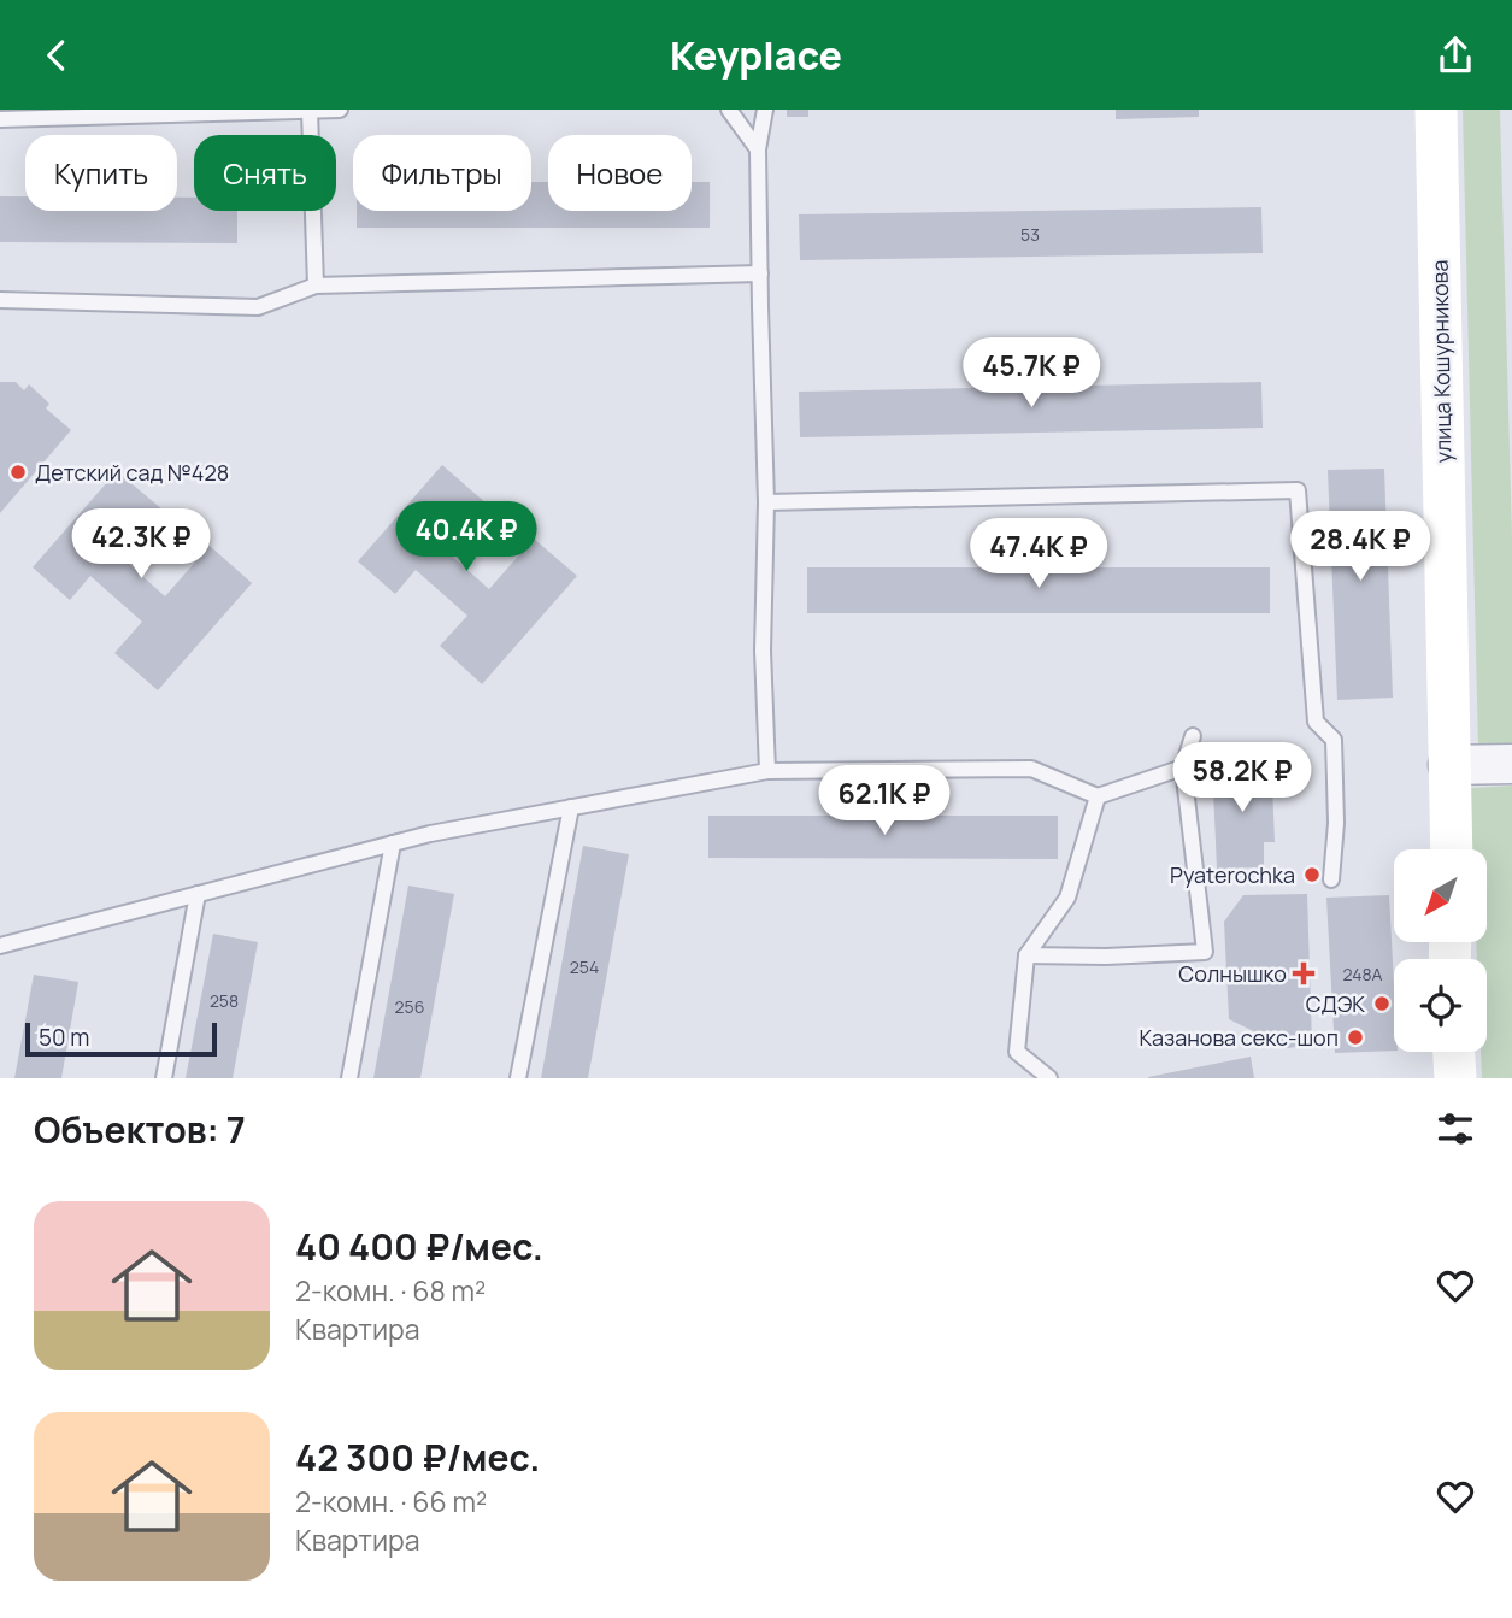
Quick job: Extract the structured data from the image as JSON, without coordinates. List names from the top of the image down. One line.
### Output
{"streets":{"main road":["улица Кошурникова"]},"places":{"other":["Детский сад №428","Pyaterochka","СДЭК","Казанова секс-шоп"],"health":["Солнышко"]},"house_numbers":["53","254","248А","258","256"],"scale_bar":"50 m","north":"bottom left","page":{"header":"Keyplace","chip":["Купить","Снять","Фильтры","Новое"],"price":["45.7K ₽","40.4K ₽","42.3K ₽","28.4K ₽","47.4K ₽","58.2K ₽","62.1K ₽"],"scale":"50 m","heading":"Объектов: 7","list":[{"name":"40 400 ₽/мес.","note":"2-комн. · 68 m² · Квартира"},{"name":"42 300 ₽/мес.","note":"2-комн. · 66 m² · Квартира"}]}}
